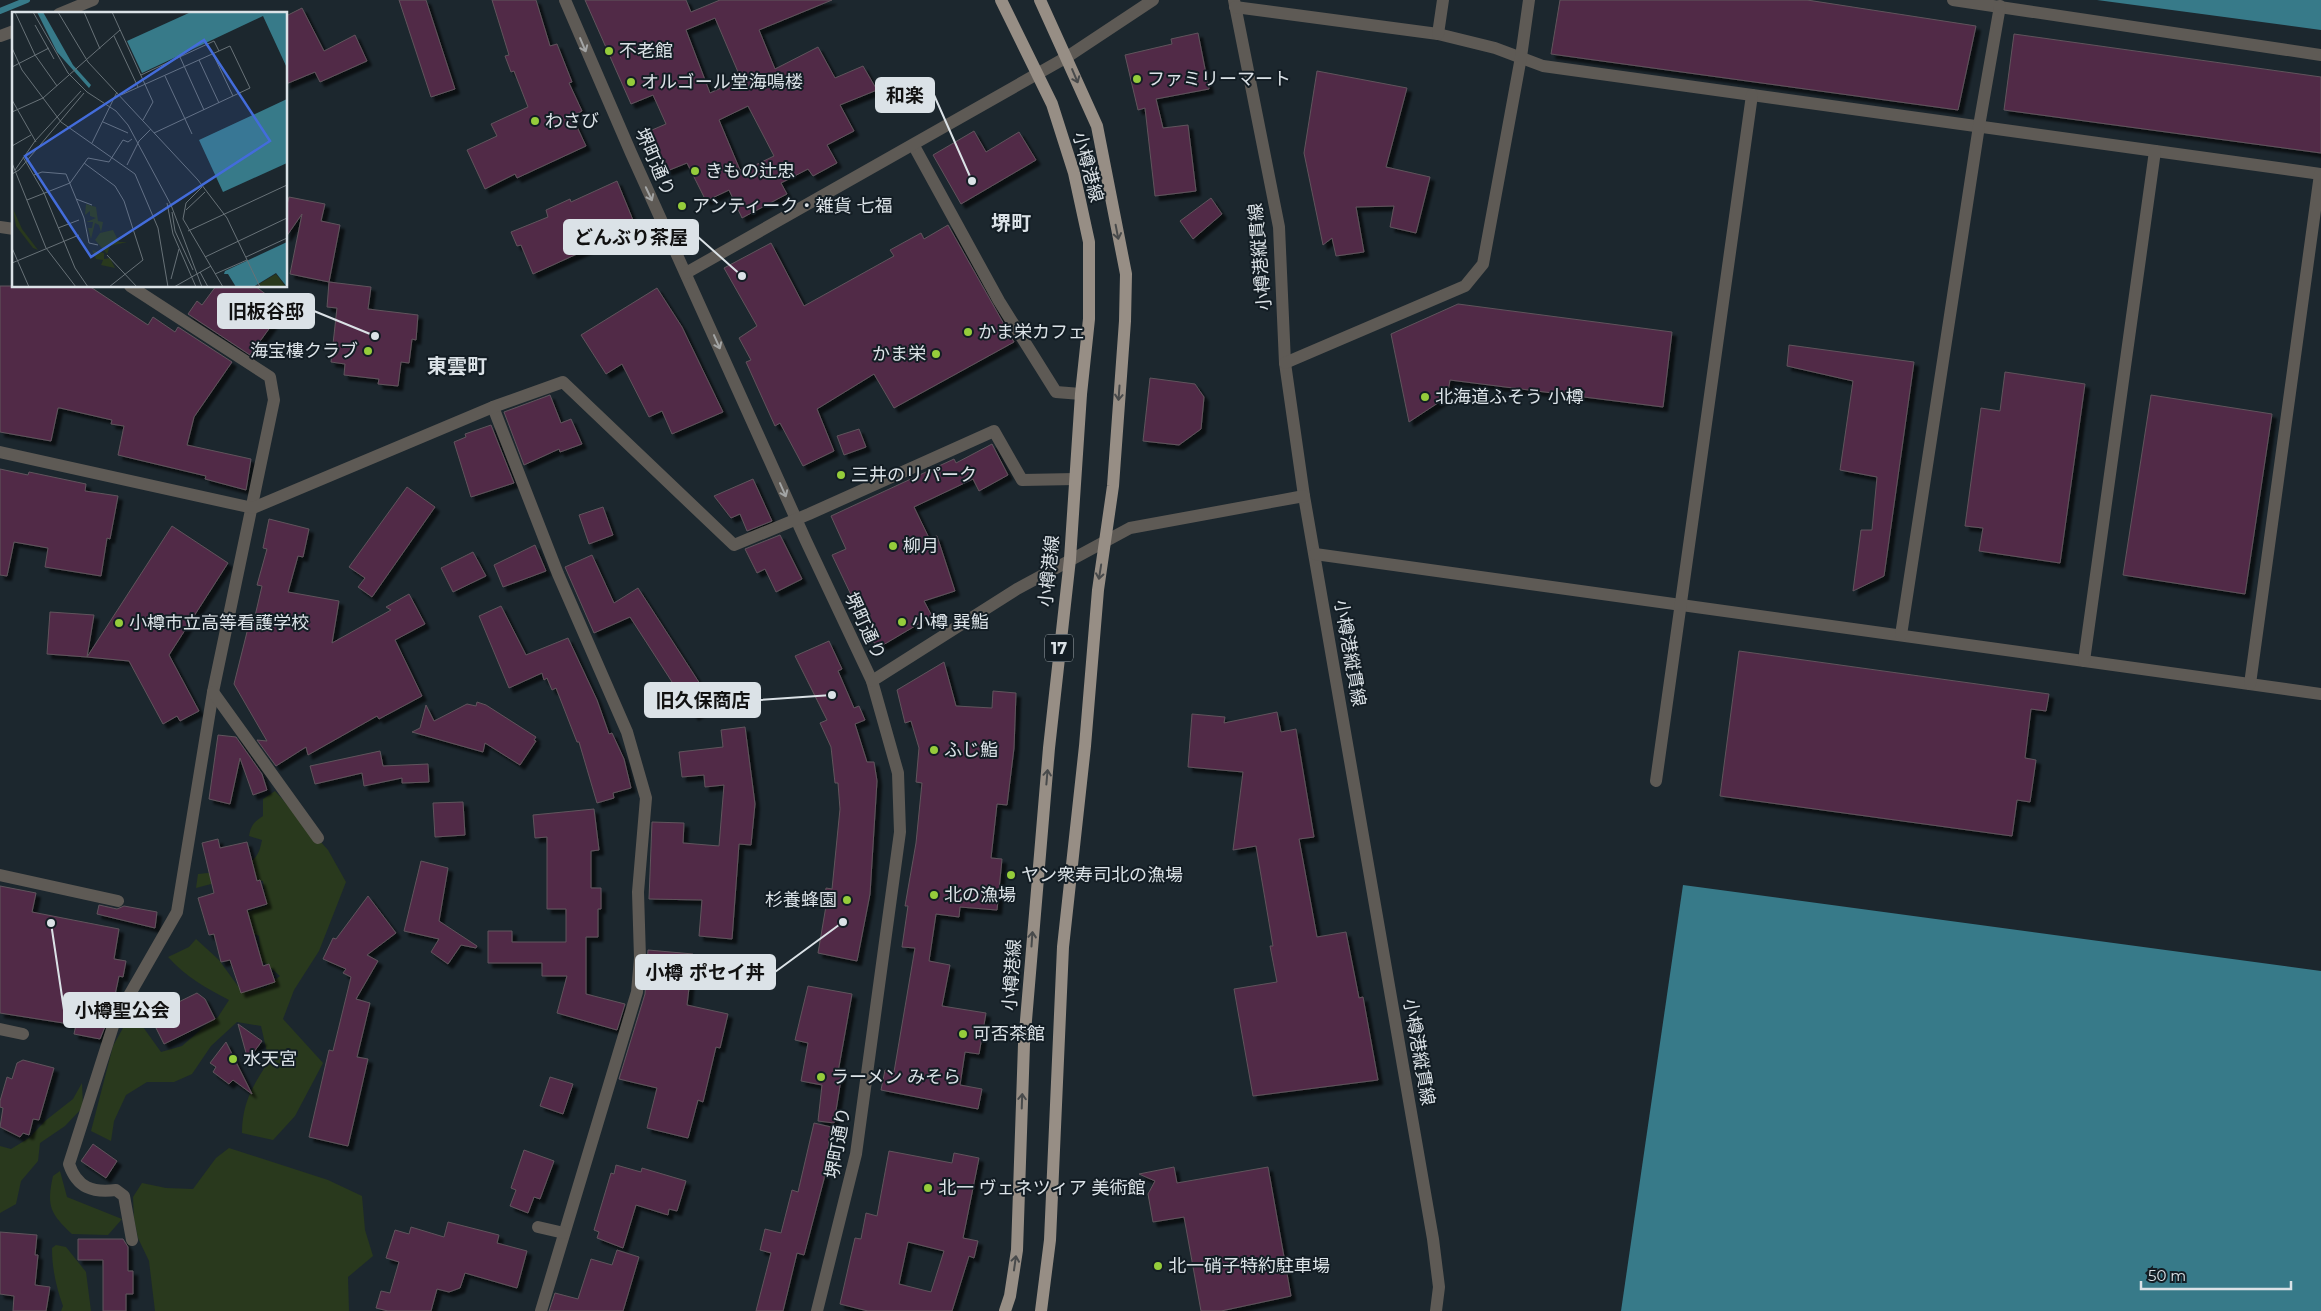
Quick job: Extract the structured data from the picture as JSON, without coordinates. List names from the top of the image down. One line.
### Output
{"streets":{"main road":["小樽港線","17"],"street":["堺町通り","小樽港縦貫線"]},"one_way":["堺町通り"],"districts":["堺町","東雲町"],"places":["不老館","ファミリーマート","オルゴール堂海鳴楼","わさび","きもの辻忠","和楽","アンティーク・雑貨 七福","どんぶり茶屋","かま栄カフェ","旧板谷邸","海宝樓クラブ","かま栄","北海道ふそう 小樽","三井のリパーク","柳月","小樽 巽鮨","小樽市立高等看護学校","旧久保商店","ふじ鮨","ヤン衆寿司北の漁場","北の漁場","杉養蜂園","小樽 ポセイ丼","小樽聖公会","可否茶館","水天宮","ラーメン みそら","北一 ヴェネツィア 美術館","北一硝子特約駐車場"],"scale_bar":"50 m"}
